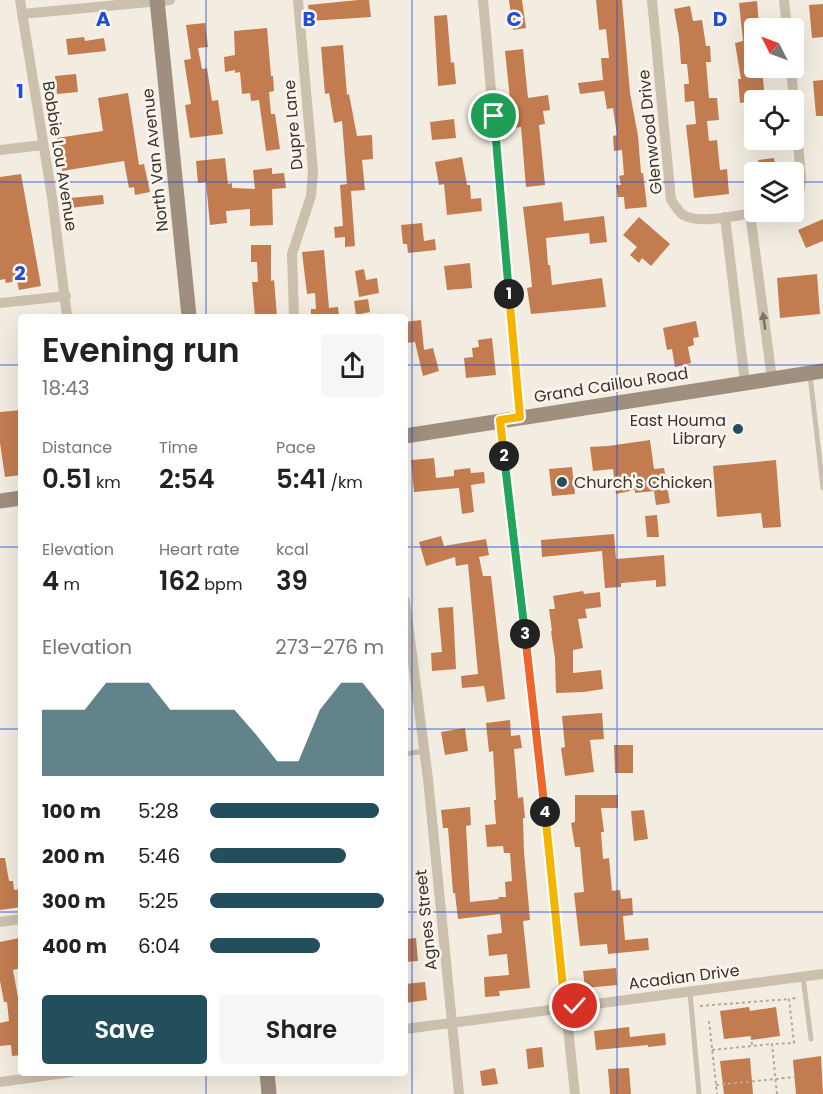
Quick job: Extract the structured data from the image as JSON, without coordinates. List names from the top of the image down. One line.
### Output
{"streets":{"main road":["North Van Avenue","Grand Caillou Road"],"street":["Dupre Lane","Glenwood Drive","Bobbie Lou Avenue","Agnes Street","Acadian Drive"]},"crossings":[["Agnes Street","Acadian Drive"]],"places":["East Houma Library","Church's Chicken"],"north":"top left","page":{"pins":["1","2","3","4"],"heading":["Evening run","18:43"],"stats":[["Distance","0.51 km"],["Time","2:54"],["Pace","5:41 /km"],["Elevation","4 m"],["Heart rate","162 bpm"],["kcal","39"]],"chart":["Elevation","273–276 m"],"list":[{"name":"100 m","note":"5:28"},{"name":"200 m","note":"5:46"},{"name":"300 m","note":"5:25"},{"name":"400 m","note":"6:04"}],"buttons":["Save","Share"]},"grid":{"columns":["A","B","C","D"],"rows":["1","2"]}}
